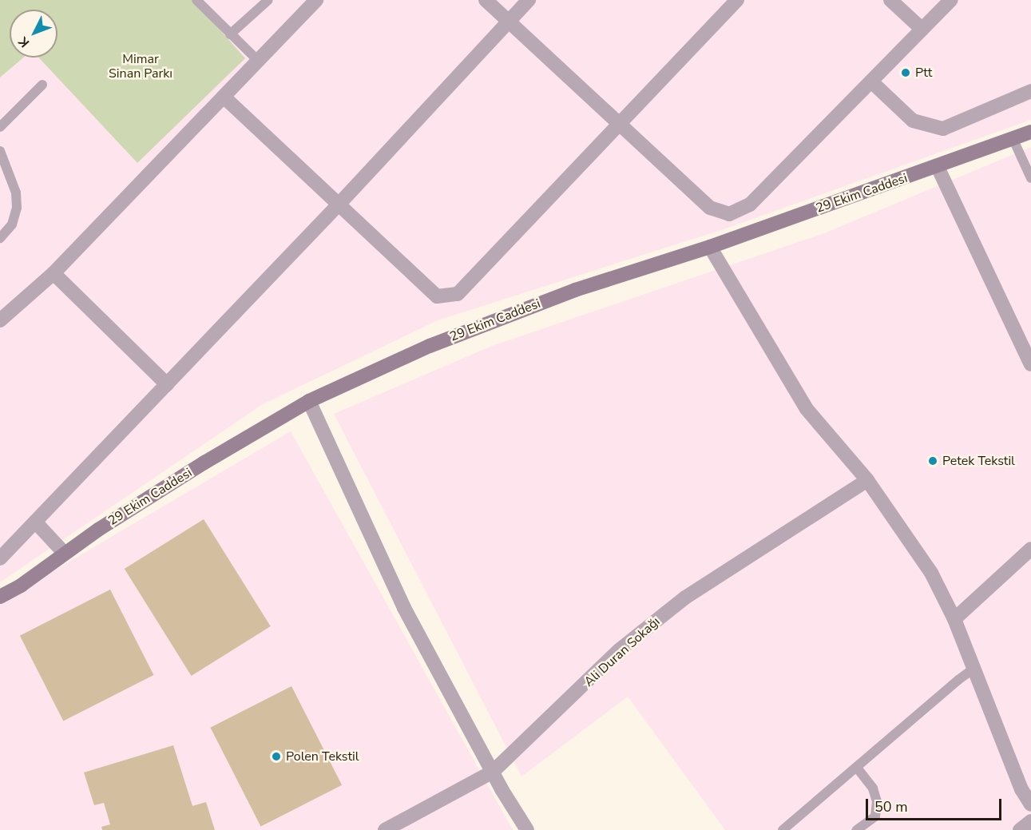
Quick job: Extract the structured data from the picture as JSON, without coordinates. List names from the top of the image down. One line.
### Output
{"streets":{"street":["29 Ekim Caddesi","Ali Duran Sokağı"]},"parks":["Mimar Sinan Parkı"],"places":["Ptt","Petek Tekstil","Polen Tekstil"],"scale_bar":"50 m","north":"bottom left"}
